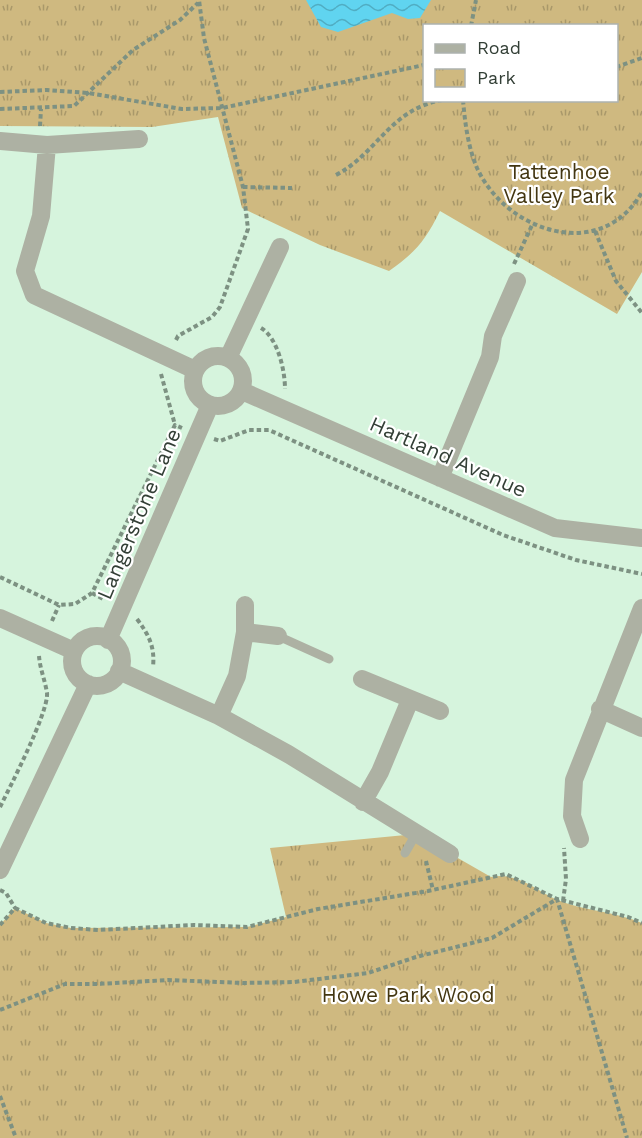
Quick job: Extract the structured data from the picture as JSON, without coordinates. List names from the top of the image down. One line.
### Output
{"streets":{"street":["Hartland Avenue","Langerstone Lane"]},"crossings":[["Hartland Avenue","Langerstone Lane"]],"parks":["Tattenhoe Valley Park","Howe Park Wood"],"legend":["Road","Park"]}
